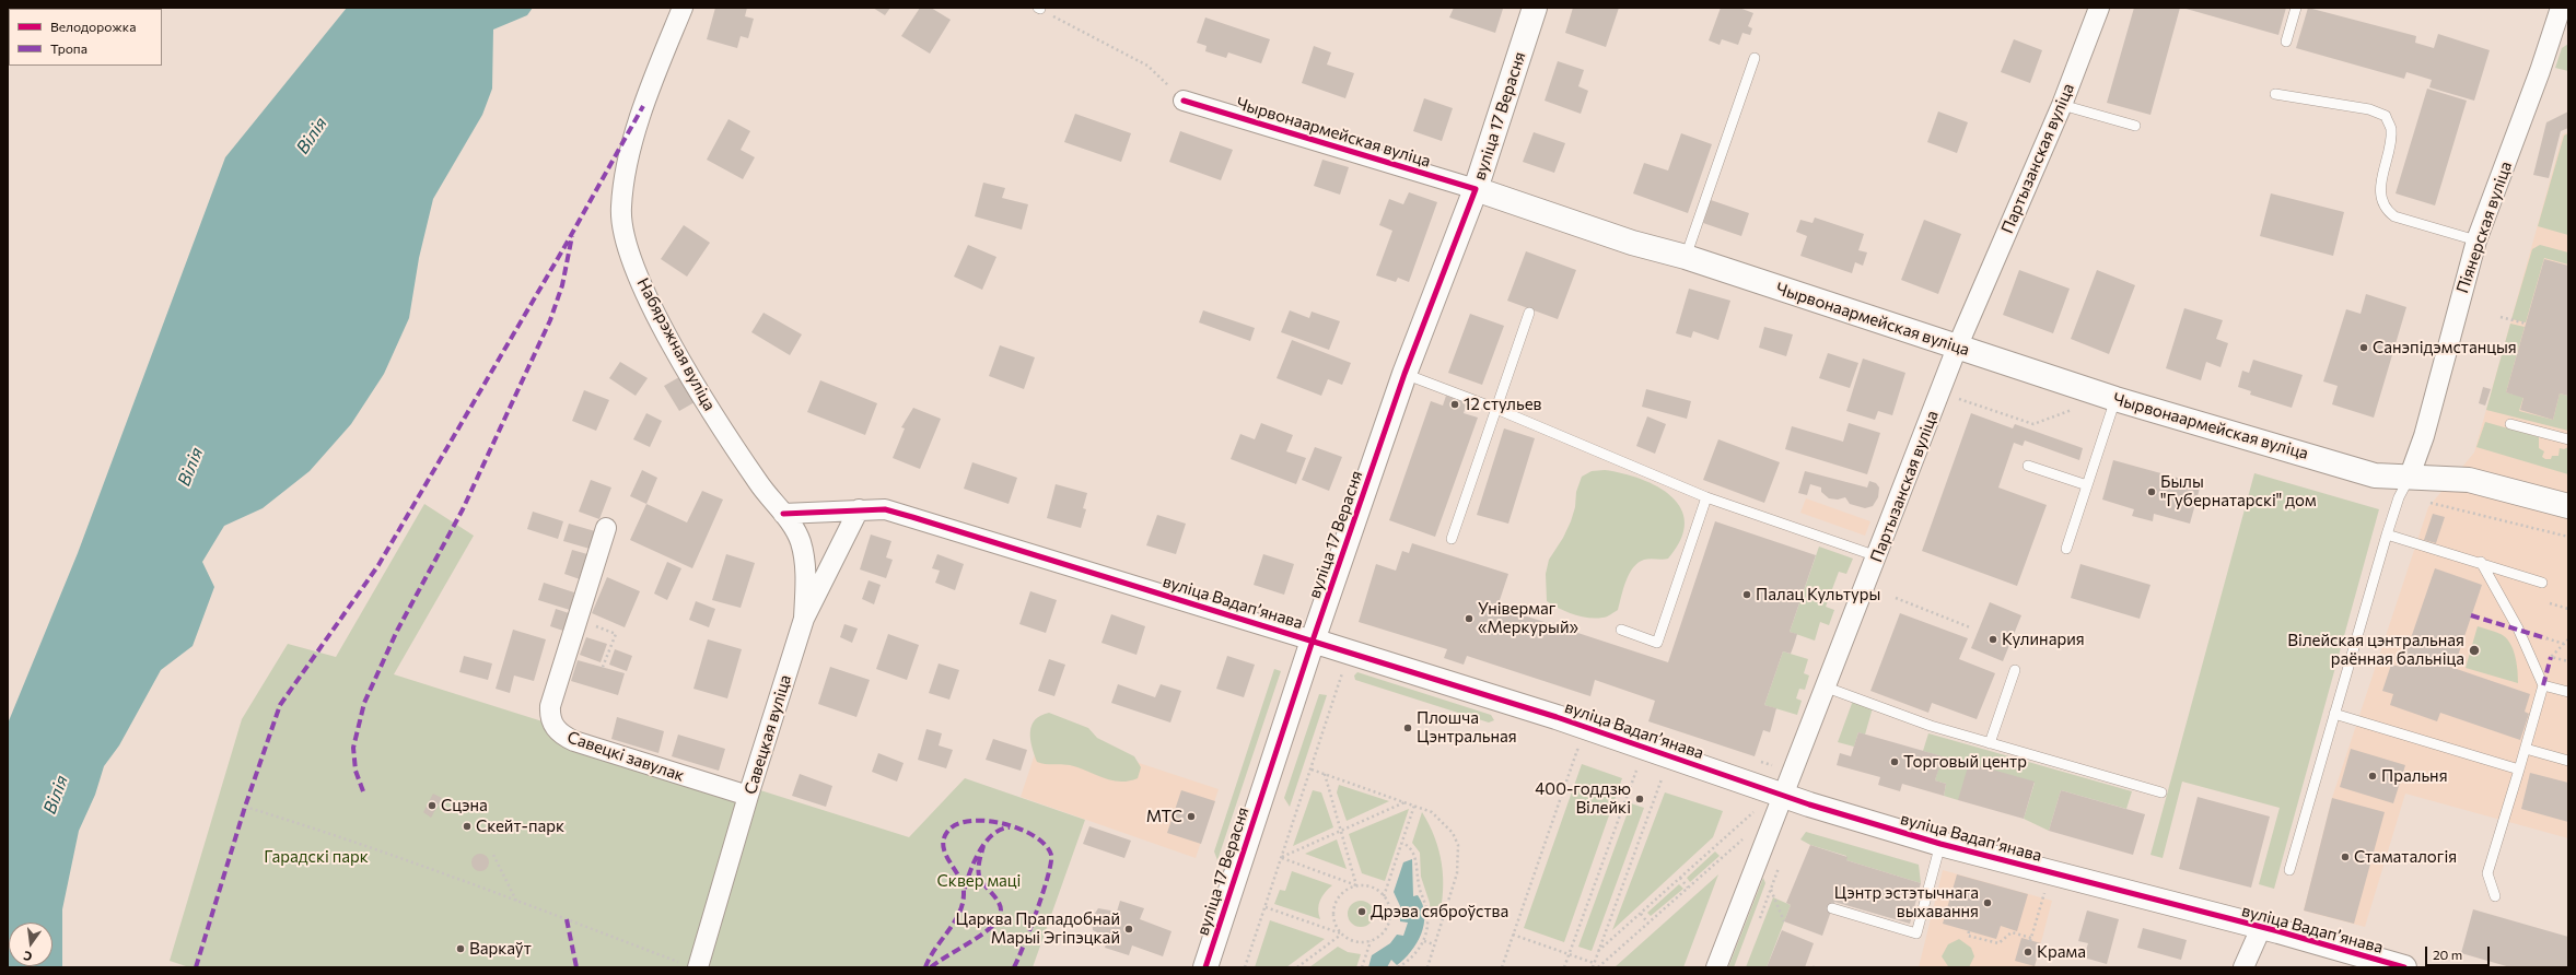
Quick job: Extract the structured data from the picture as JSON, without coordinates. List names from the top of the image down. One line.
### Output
{"streets":{"street":["вуліца 17 Верасня","Чырвонаармейская вуліца","Партызанская вуліца","Піянерская вуліца","Набярэжная вуліца","вуліца Вадапʼянава","Савецкая вуліца","Савецкі завулак"]},"crossings":[["вуліца 17 Верасня","Чырвонаармейская вуліца"],["вуліца 17 Верасня","вуліца Вадапʼянава"],["Чырвонаармейская вуліца","Партызанская вуліца"],["Чырвонаармейская вуліца","Піянерская вуліца"],["Партызанская вуліца","вуліца Вадапʼянава"],["Набярэжная вуліца","Савецкая вуліца"],["вуліца Вадапʼянава","Савецкая вуліца"],["Савецкая вуліца","Савецкі завулак"]],"water":["Вілія"],"parks":["Гарадскі парк","Сквер маці"],"places":["Санэпідэмстанцыя","12 стульев","Былы \"Губернатарскі\" дом","Палац Культуры","Універмаг «Меркурый»","Кулинария","Вілейская цэнтральная раённая бальніца","Плошча Цэнтральная","Торговый центр","Пральня","400-годдзю Вілейкі","Сцэна","МТС","Скейт-парк","Стаматалогія","Цэнтр эстэтычнага выхавання","Дрэва сяброўства","Царква Прападобнай Марыі Эгіпэцкай","Варкаўт","Крама"],"legend":["Велодорожка","Тропа"],"scale_bar":"20 m","north":"bottom"}
